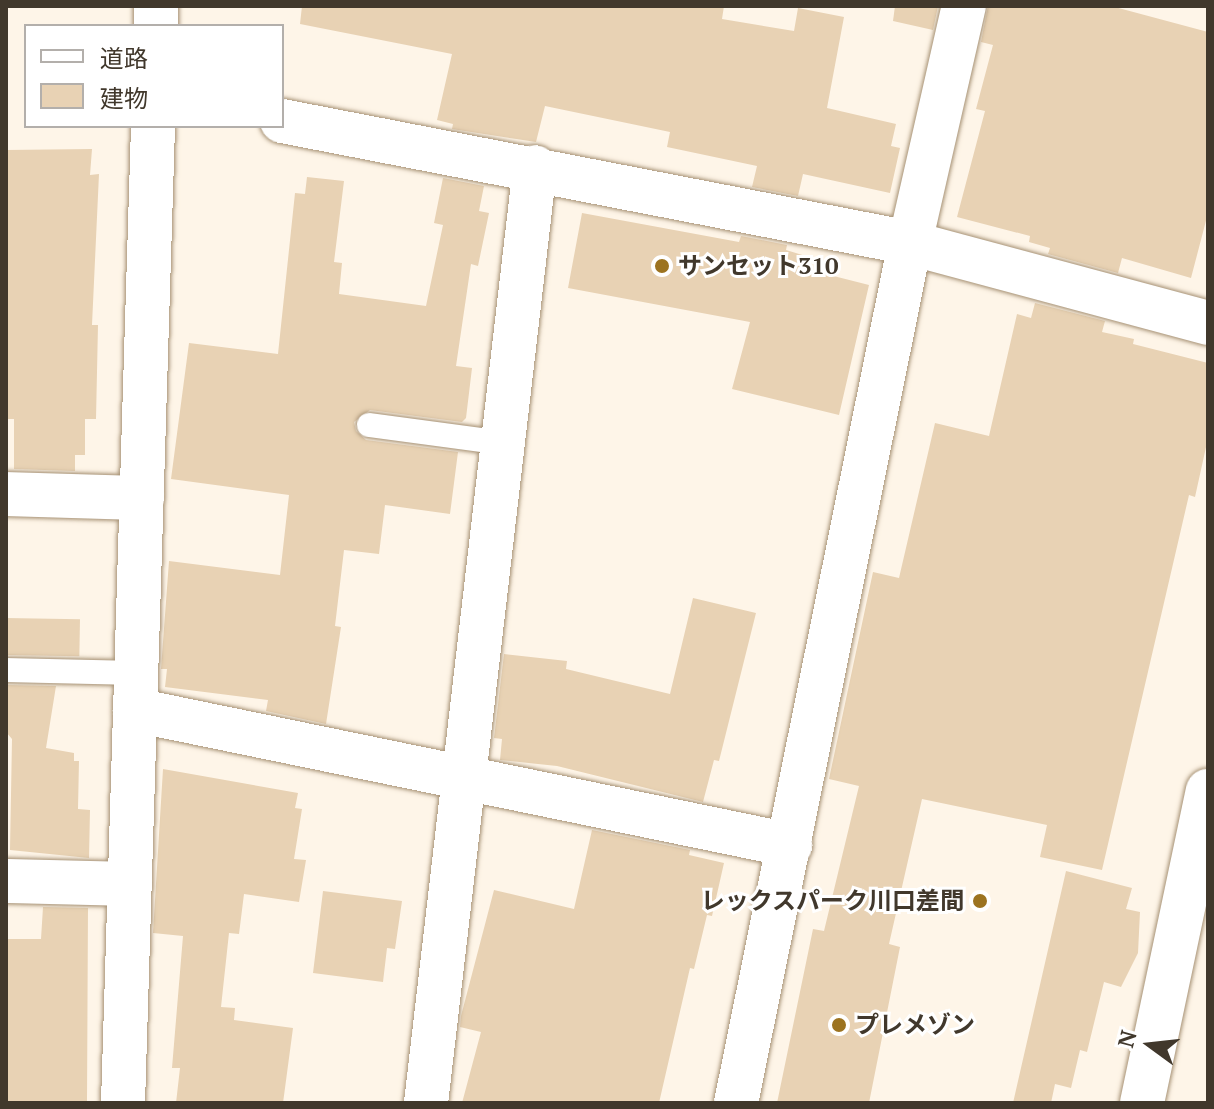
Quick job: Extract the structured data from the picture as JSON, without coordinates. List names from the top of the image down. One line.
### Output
{"places":["サンセット310","レックスパーク川口差間","プレメゾン"],"legend":["道路","建物"],"north":"left"}
